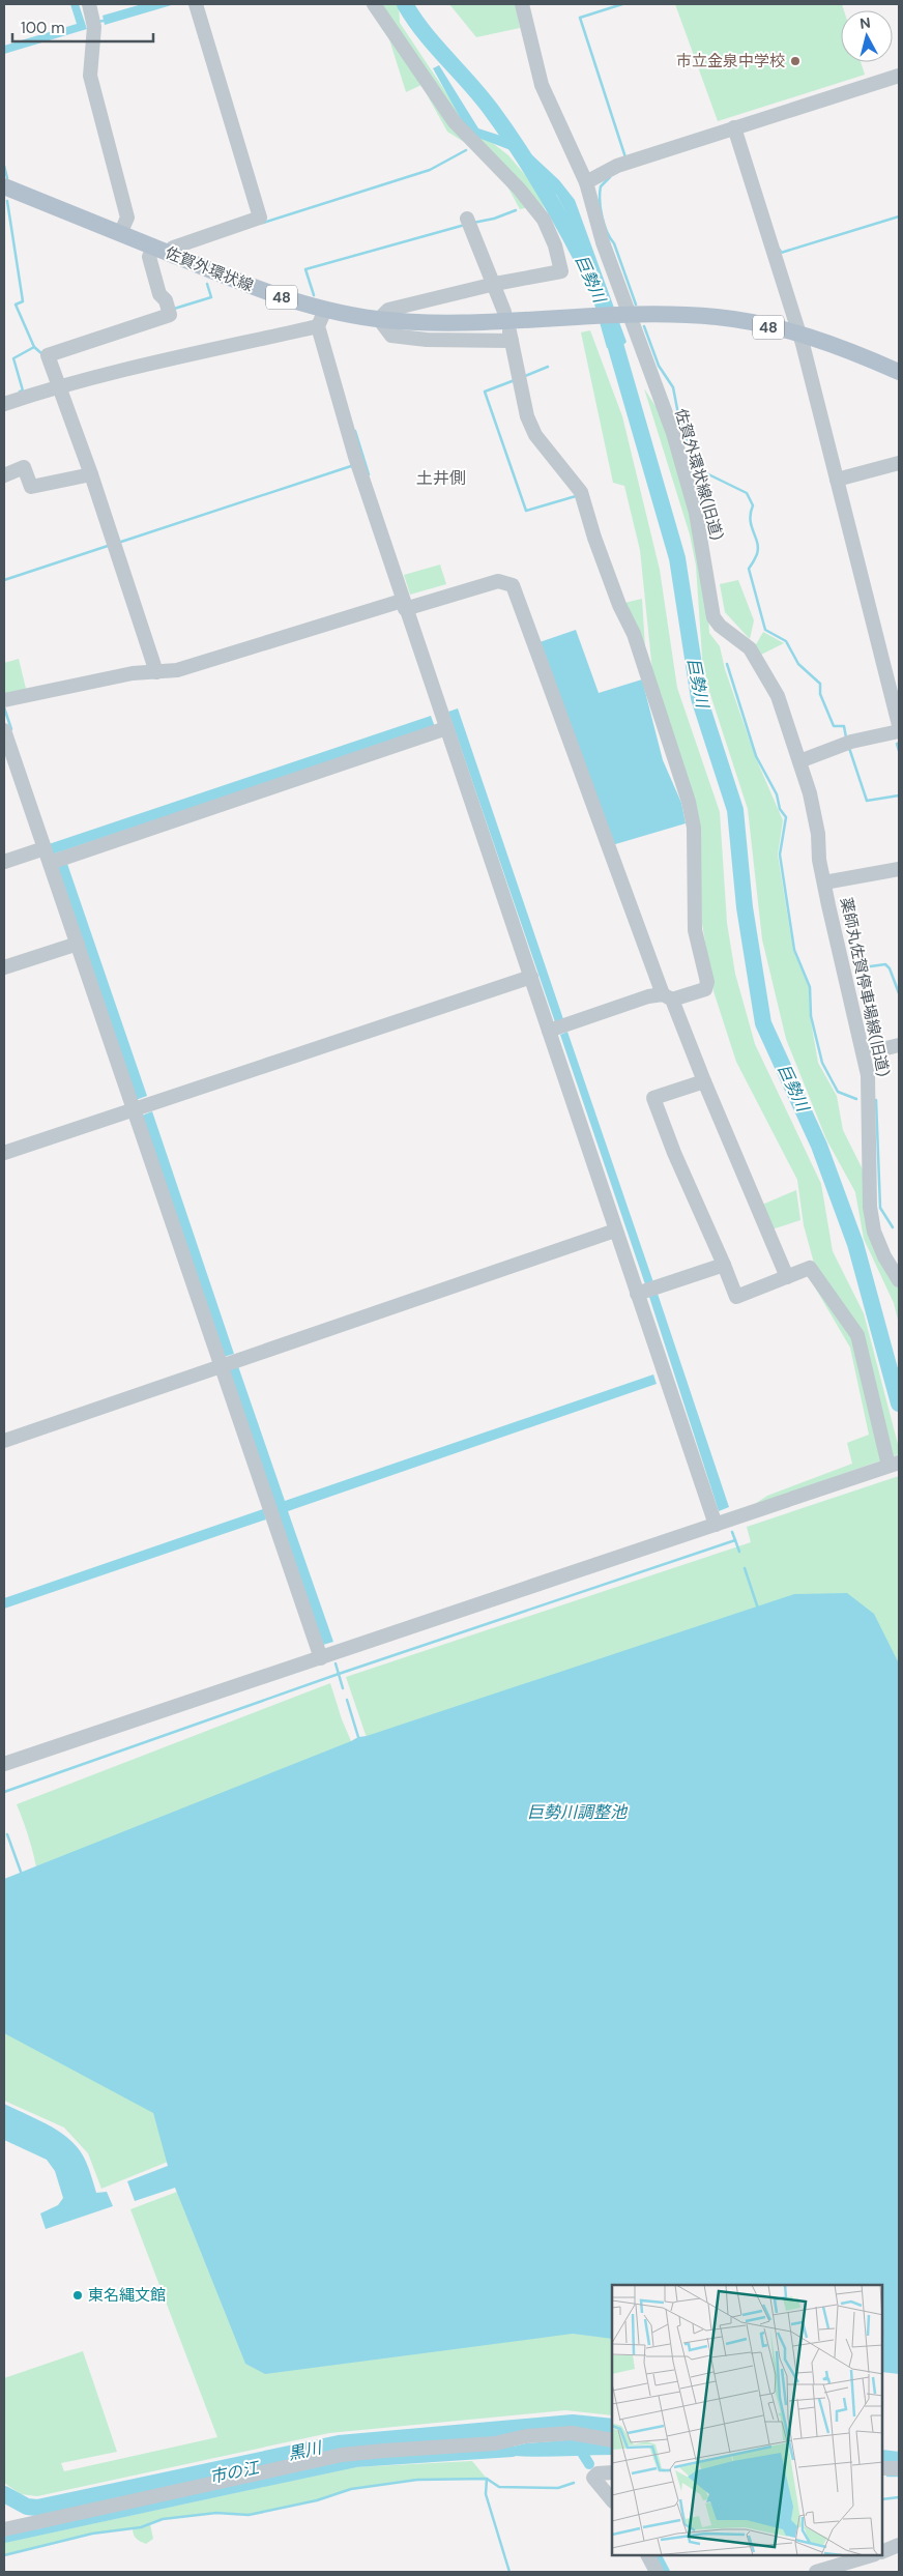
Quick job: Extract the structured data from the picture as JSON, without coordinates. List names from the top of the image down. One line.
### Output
{"streets":{"main road":["佐賀外環状線","48"],"street":["佐賀外環状線(旧道)","薬師丸佐賀停車場線(旧道)"]},"crossings":[["佐賀外環状線","48"],["佐賀外環状線","佐賀外環状線(旧道)"],["48","佐賀外環状線(旧道)"],["佐賀外環状線(旧道)","薬師丸佐賀停車場線(旧道)"]],"districts":["土井側"],"water":["巨勢川","巨勢川調整池","黒川","市の江"],"places":["市立金泉中学校","東名縄文館"],"scale_bar":"100 m","north":"top"}
